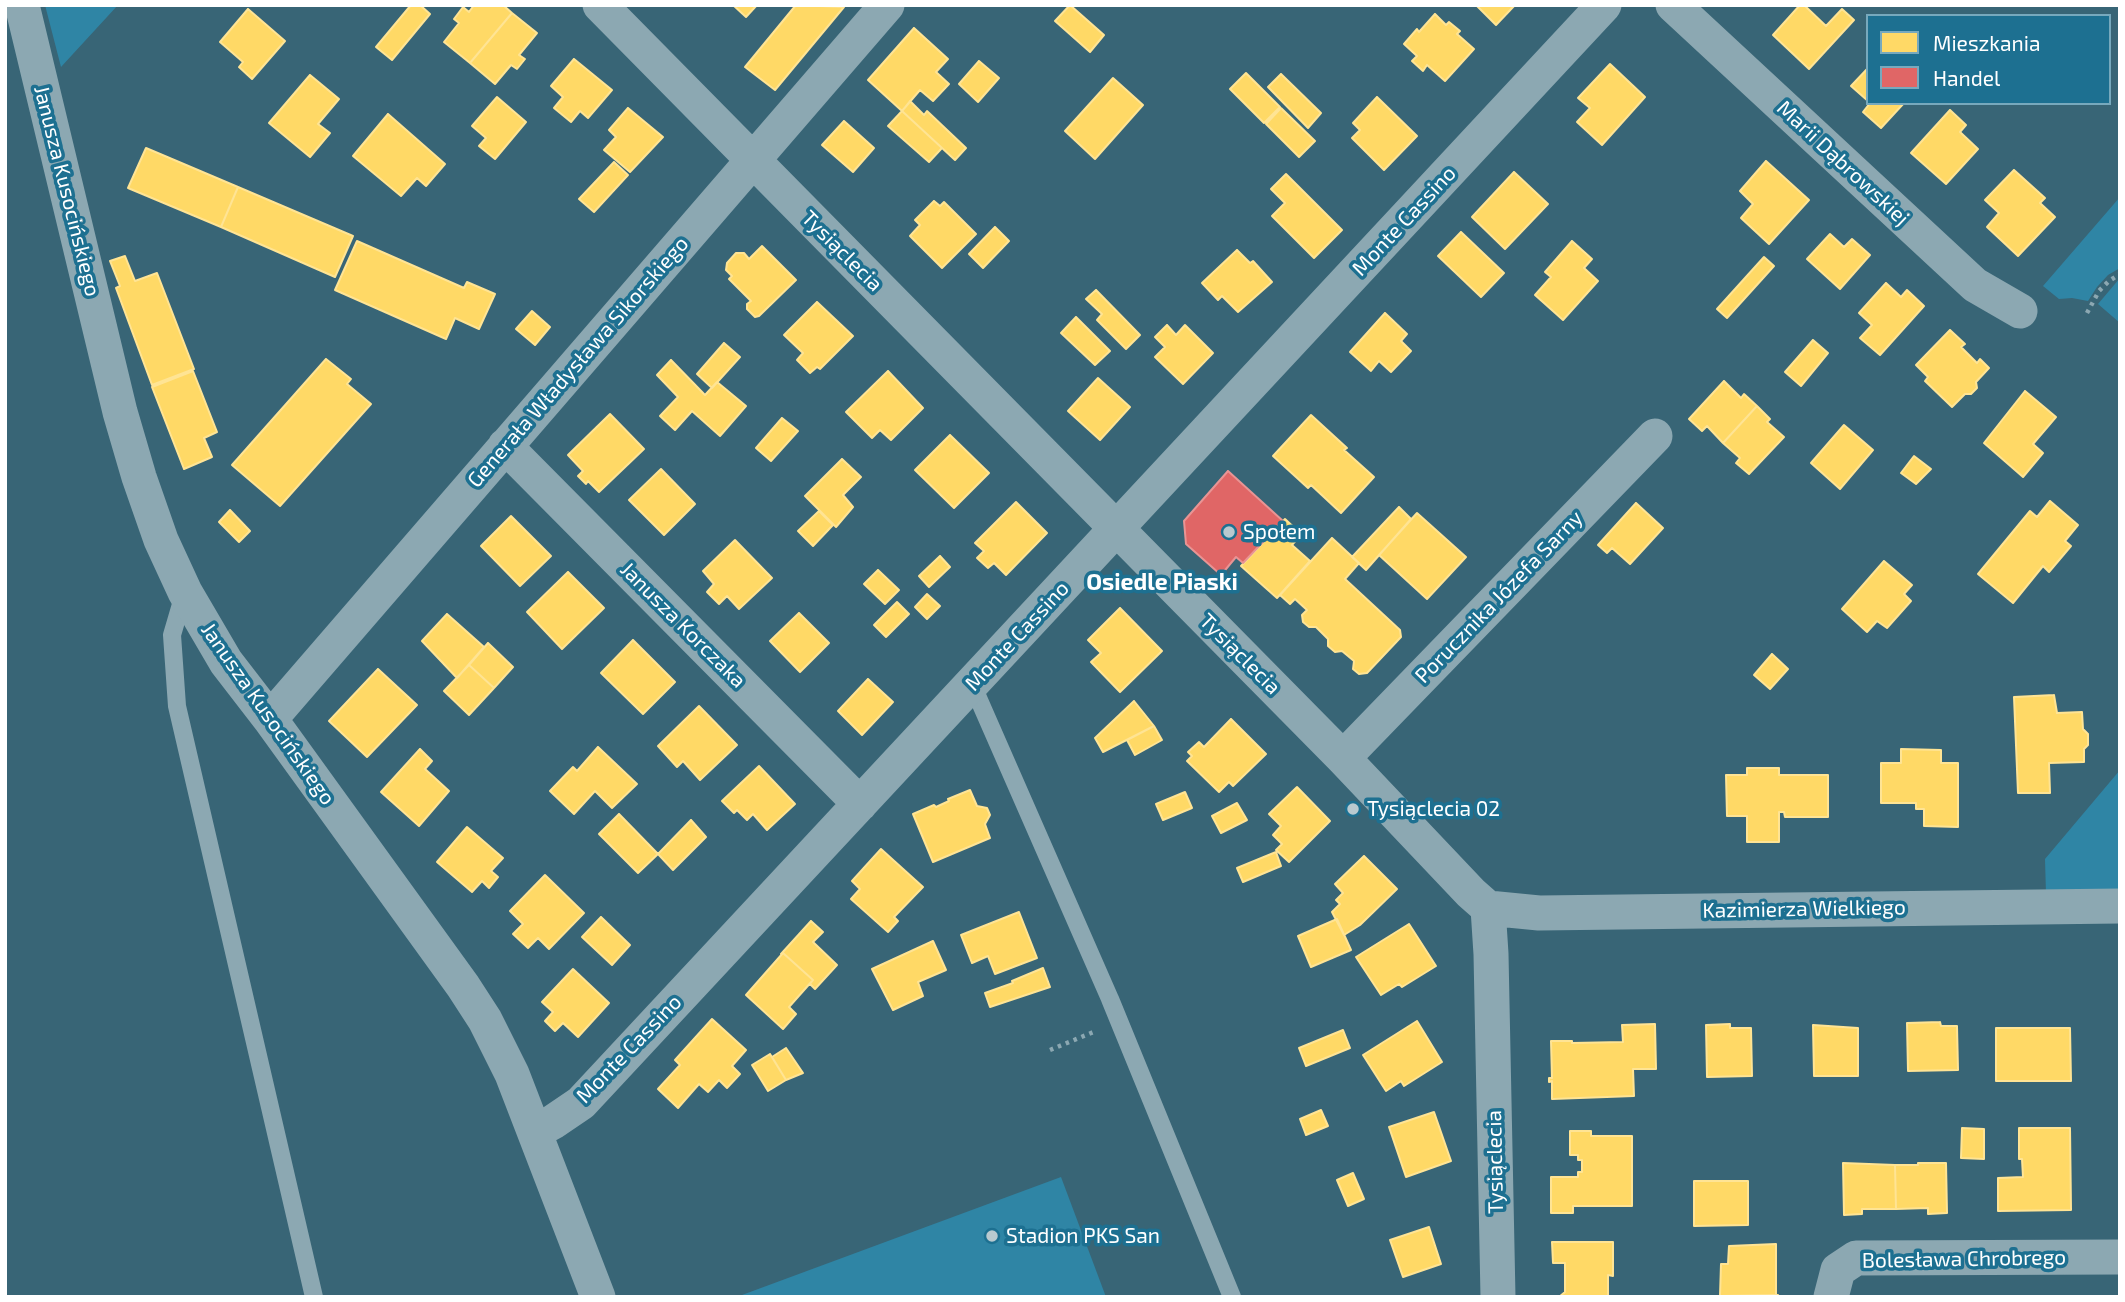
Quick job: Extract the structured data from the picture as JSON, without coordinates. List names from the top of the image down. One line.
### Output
{"streets":{"street":["Marii Dąbrowskiej","Janusza Kusocińskiego","Monte Cassino","Tysiąclecia","Generała Władysława Sikorskiego","Porucznika Józefa Sarny","Janusza Korczaka","Kazimierza Wielkiego","Bolesława Chrobrego"]},"crossings":[["Janusza Kusocińskiego","Monte Cassino"],["Janusza Kusocińskiego","Generała Władysława Sikorskiego"],["Monte Cassino","Tysiąclecia"],["Monte Cassino","Janusza Korczaka"],["Tysiąclecia","Generała Władysława Sikorskiego"],["Tysiąclecia","Porucznika Józefa Sarny"],["Tysiąclecia","Kazimierza Wielkiego"],["Generała Władysława Sikorskiego","Janusza Korczaka"]],"districts":["Osiedle Piaski"],"places":["Społem","Tysiąclecia 02","Stadion PKS San"],"legend":["Mieszkania","Handel"]}
